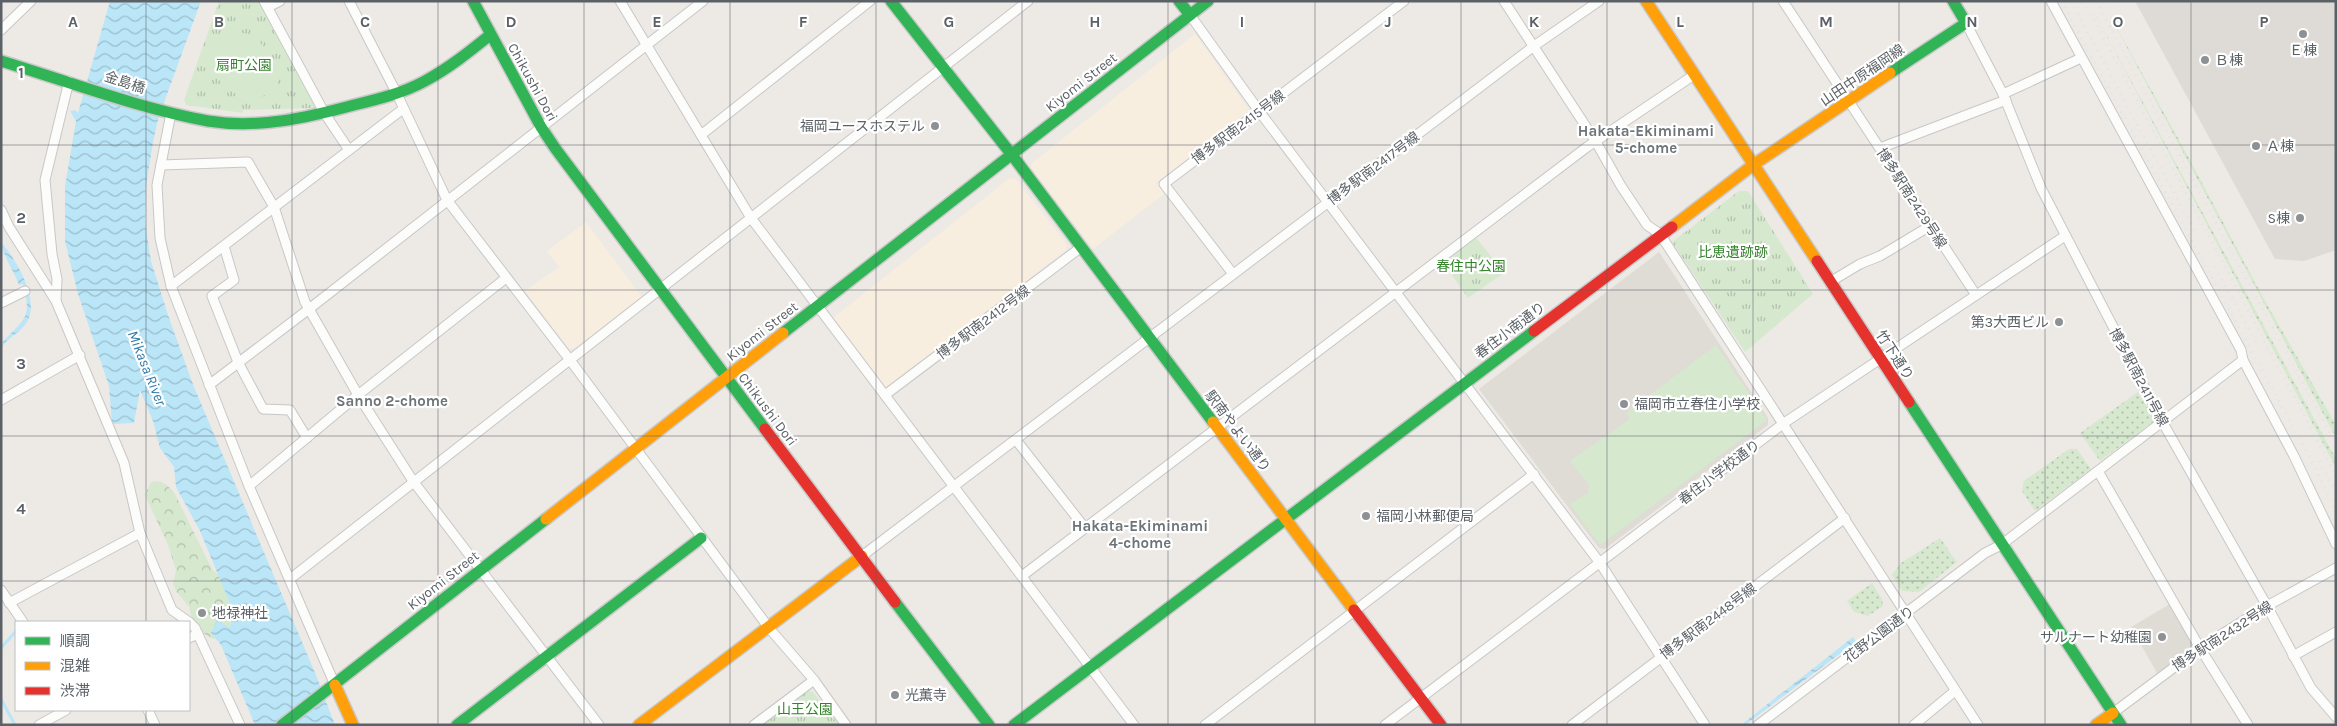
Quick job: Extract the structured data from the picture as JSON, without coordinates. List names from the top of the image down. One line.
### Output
{"streets":{"street":["山田中原福岡線","金島橋","Chikushi Dori","Kiyomi Street","博多駅南2415号線","博多駅南2417号線","博多駅南2429号線","博多駅南2412号線","春住小南通り","竹下通り","博多駅南2411号線","駅南やよい通り","春住小学校通り","博多駅南2448号線","花野公園通り","博多駅南2432号線"]},"crossings":[["山田中原福岡線","博多駅南2429号線"],["山田中原福岡線","春住小南通り"],["山田中原福岡線","竹下通り"],["山田中原福岡線","博多駅南2411号線"],["金島橋","Chikushi Dori"],["Chikushi Dori","Kiyomi Street"],["Chikushi Dori","博多駅南2417号線"],["Kiyomi Street","駅南やよい通り"],["博多駅南2415号線","博多駅南2417号線"],["博多駅南2417号線","駅南やよい通り"],["博多駅南2429号線","春住小学校通り"],["博多駅南2412号線","駅南やよい通り"],["春住小南通り","竹下通り"],["春住小南通り","駅南やよい通り"],["竹下通り","春住小学校通り"],["竹下通り","花野公園通り"],["竹下通り","博多駅南2432号線"],["博多駅南2411号線","春住小学校通り"],["博多駅南2411号線","花野公園通り"],["博多駅南2411号線","博多駅南2432号線"],["駅南やよい通り","春住小学校通り"]],"districts":["Hakata-Ekiminami 5-chome","Sanno 2-chome","Hakata-Ekiminami 4-chome"],"water":["Mikasa River"],"parks":["扇町公園","比恵遺跡跡","春住中公園","山王公園"],"places":["Ｅ棟","Ｂ棟","福岡ユースホステル","Ａ棟","S棟","第3大西ビル","福岡市立春住小学校","福岡小林郵便局","地禄神社","サルナート幼稚園","光薫寺"],"legend":["順調","混雑","渋滞"],"grid":{"columns":["A","B","C","D","E","F","G","H","I","J","K","L","M","N","O","P"],"rows":["1","2","3","4"]}}
